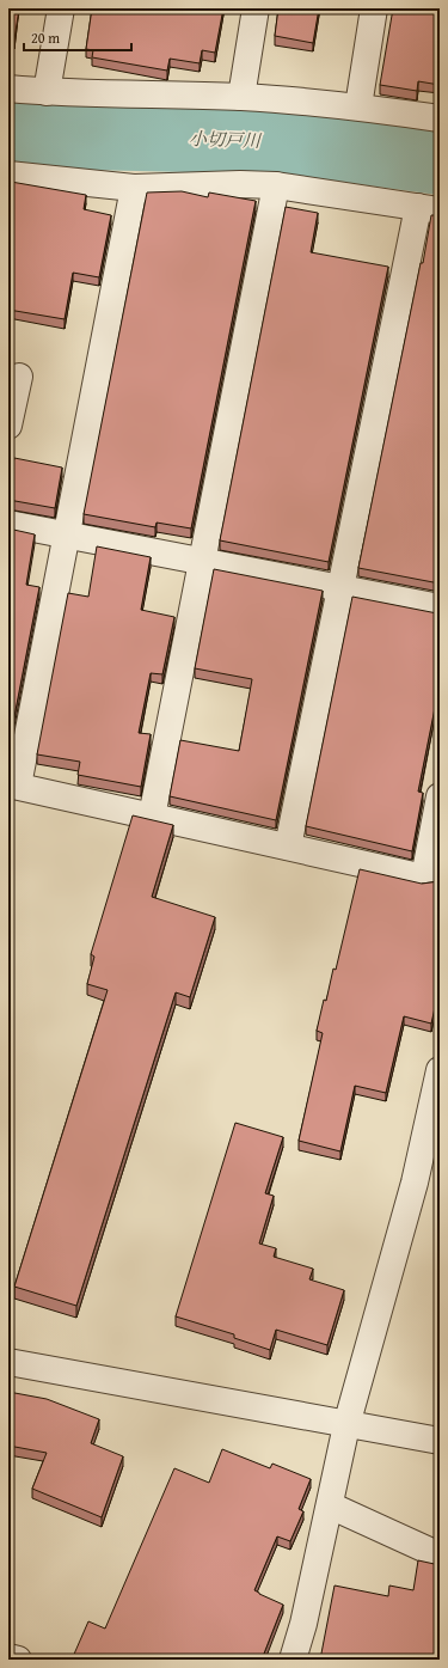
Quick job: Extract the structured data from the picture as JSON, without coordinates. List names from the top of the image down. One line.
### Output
{"water":["小切戸川"],"scale_bar":"20 m"}
